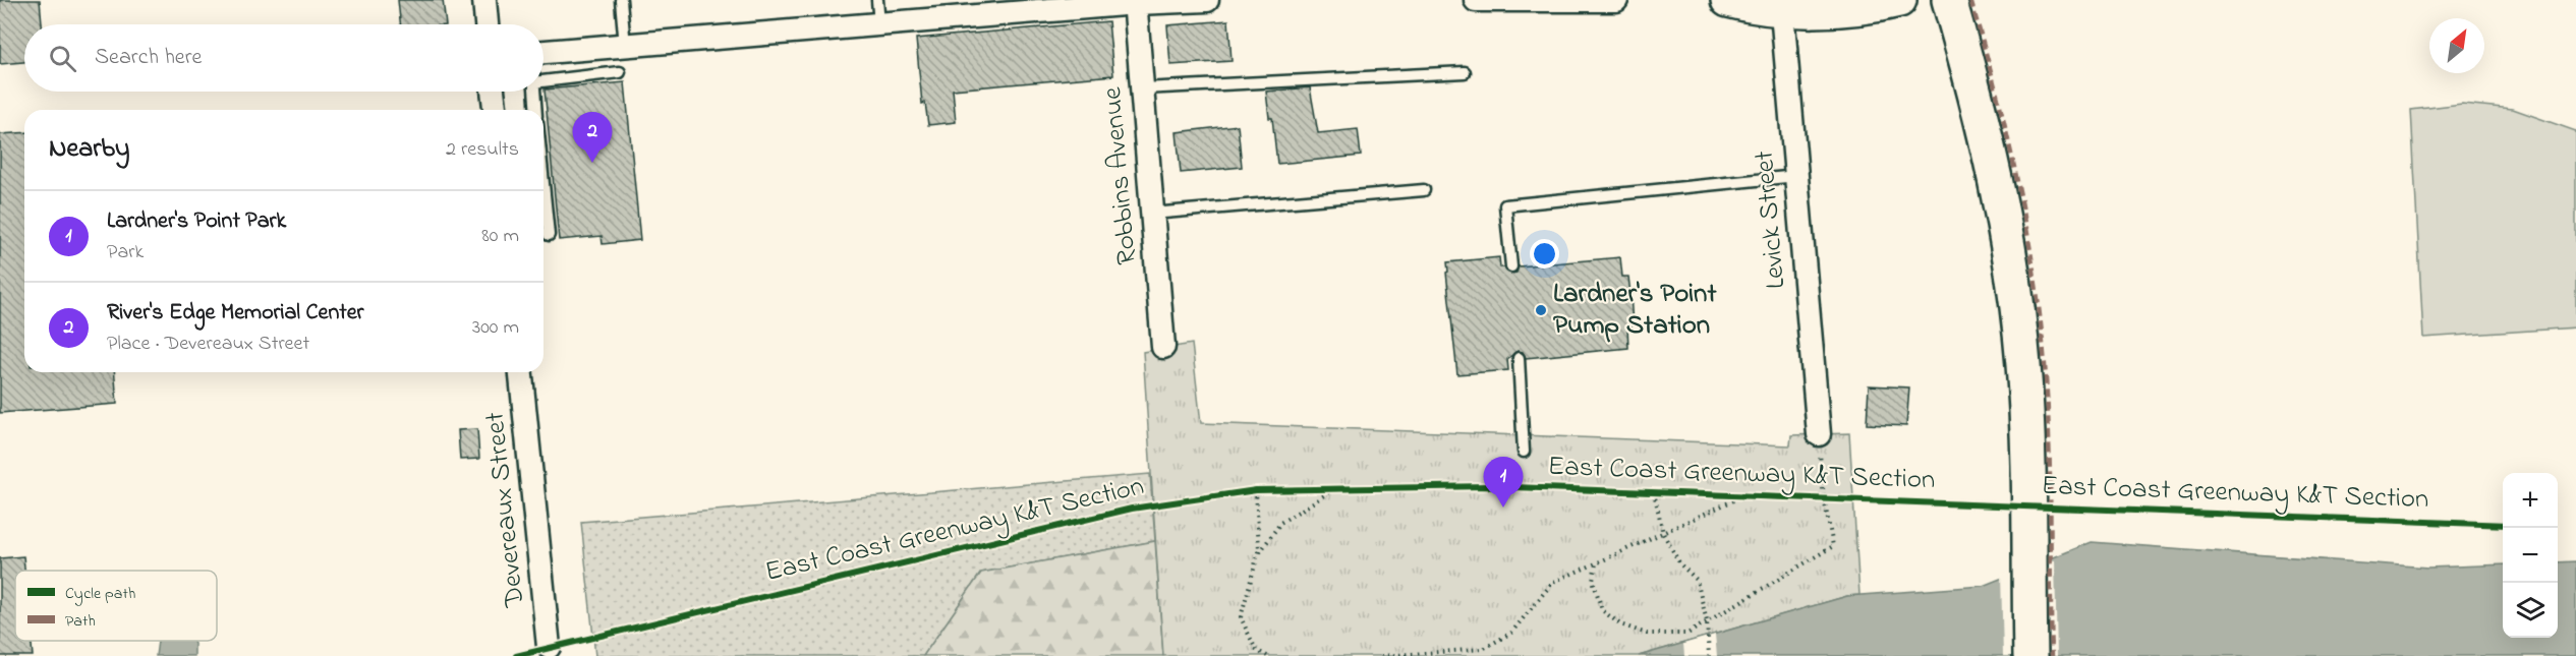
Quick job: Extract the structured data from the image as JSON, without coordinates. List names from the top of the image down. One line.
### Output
{"streets":{"street":["Robbins Avenue","Levick Street","Devereaux Street"],"cycle path":["East Coast Greenway K&T Section"]},"places":["Lardner's Point Pump Station"],"legend":["Cycle path","Path"],"north":"top right","page":{"search":"Search here","heading":["Nearby","2 results"],"pins":["2","1"],"list":[{"mark":"1","name":"Lardner's Point Park","note":"Park","value":"80 m"},{"mark":"2","name":"River's Edge Memorial Center","note":"Place · Devereaux Street","value":"300 m"}],"map_buttons":["+","−"]}}
